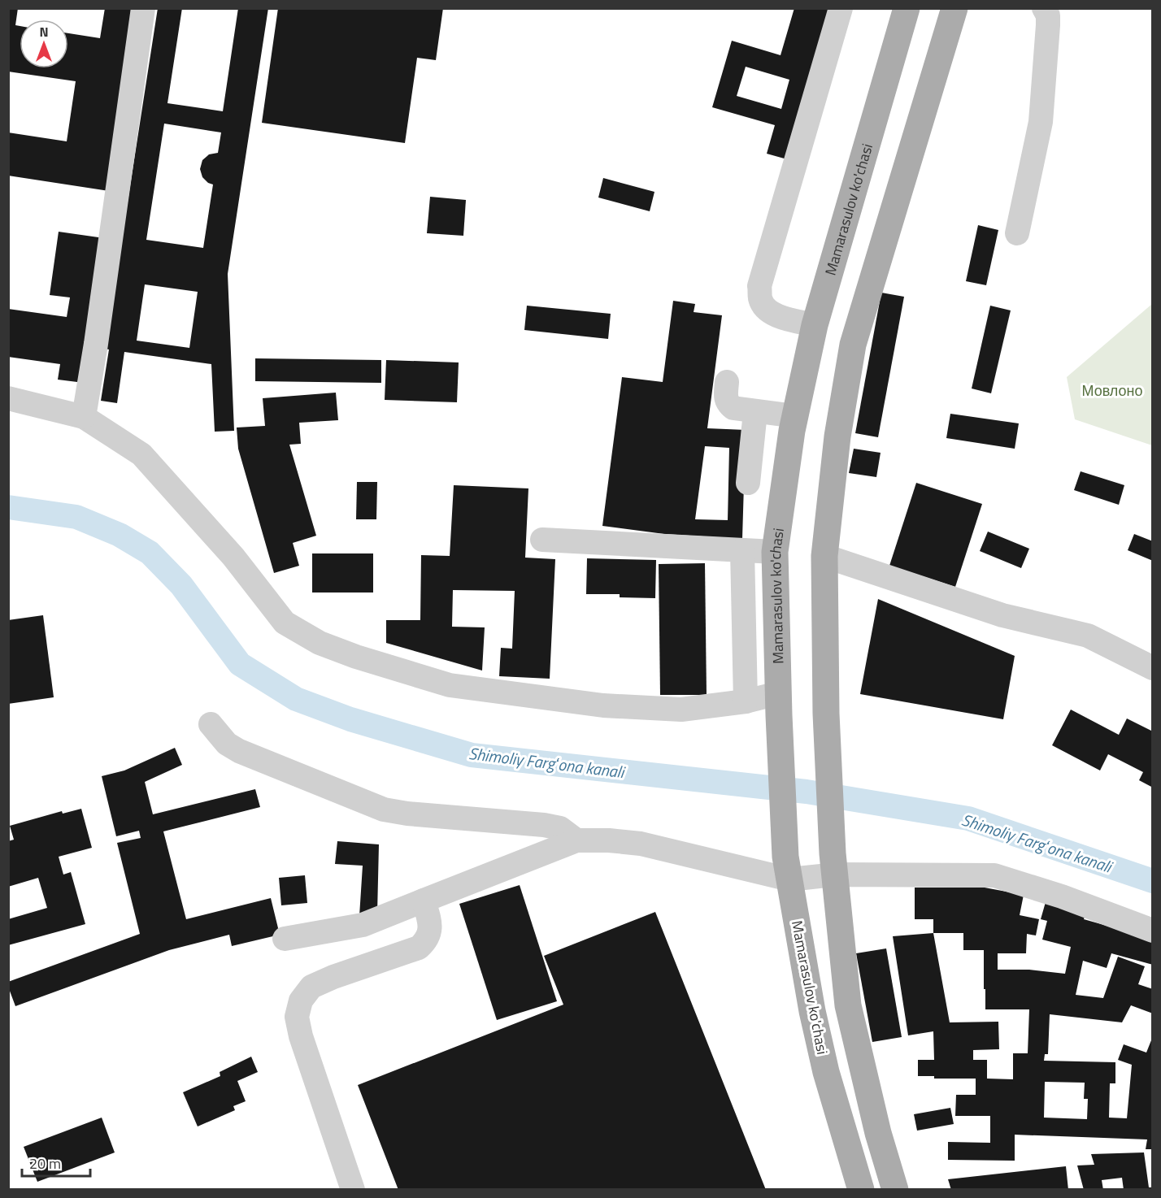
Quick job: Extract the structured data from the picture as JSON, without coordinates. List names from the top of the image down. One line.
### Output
{"streets":{"main road":["Mamarasulov ko'chasi"]},"water":["Shimoliy Fargʻona kanali"],"parks":["Мовлоно"],"scale_bar":"20 m","north":"top"}
